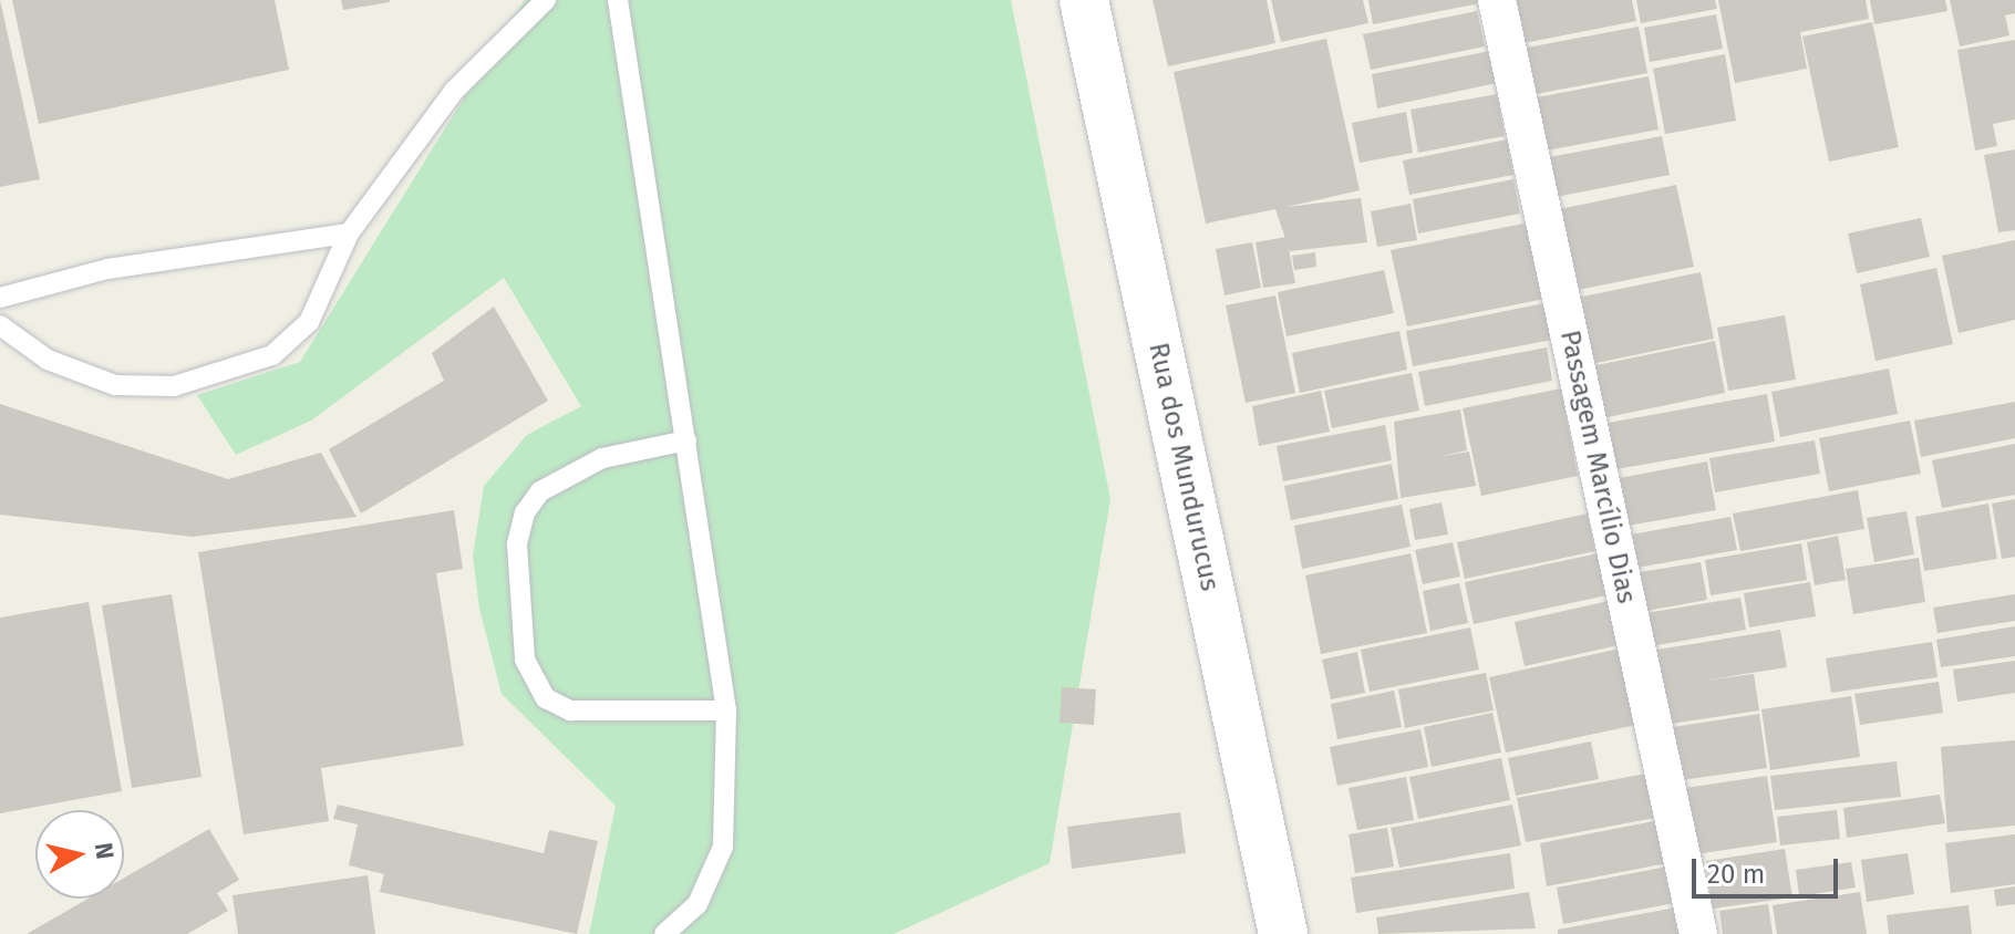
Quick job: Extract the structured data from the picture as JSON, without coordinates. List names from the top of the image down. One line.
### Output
{"streets":{"street":["Rua dos Mundurucus","Passagem Marcílio Dias"]},"scale_bar":"20 m","north":"right"}
